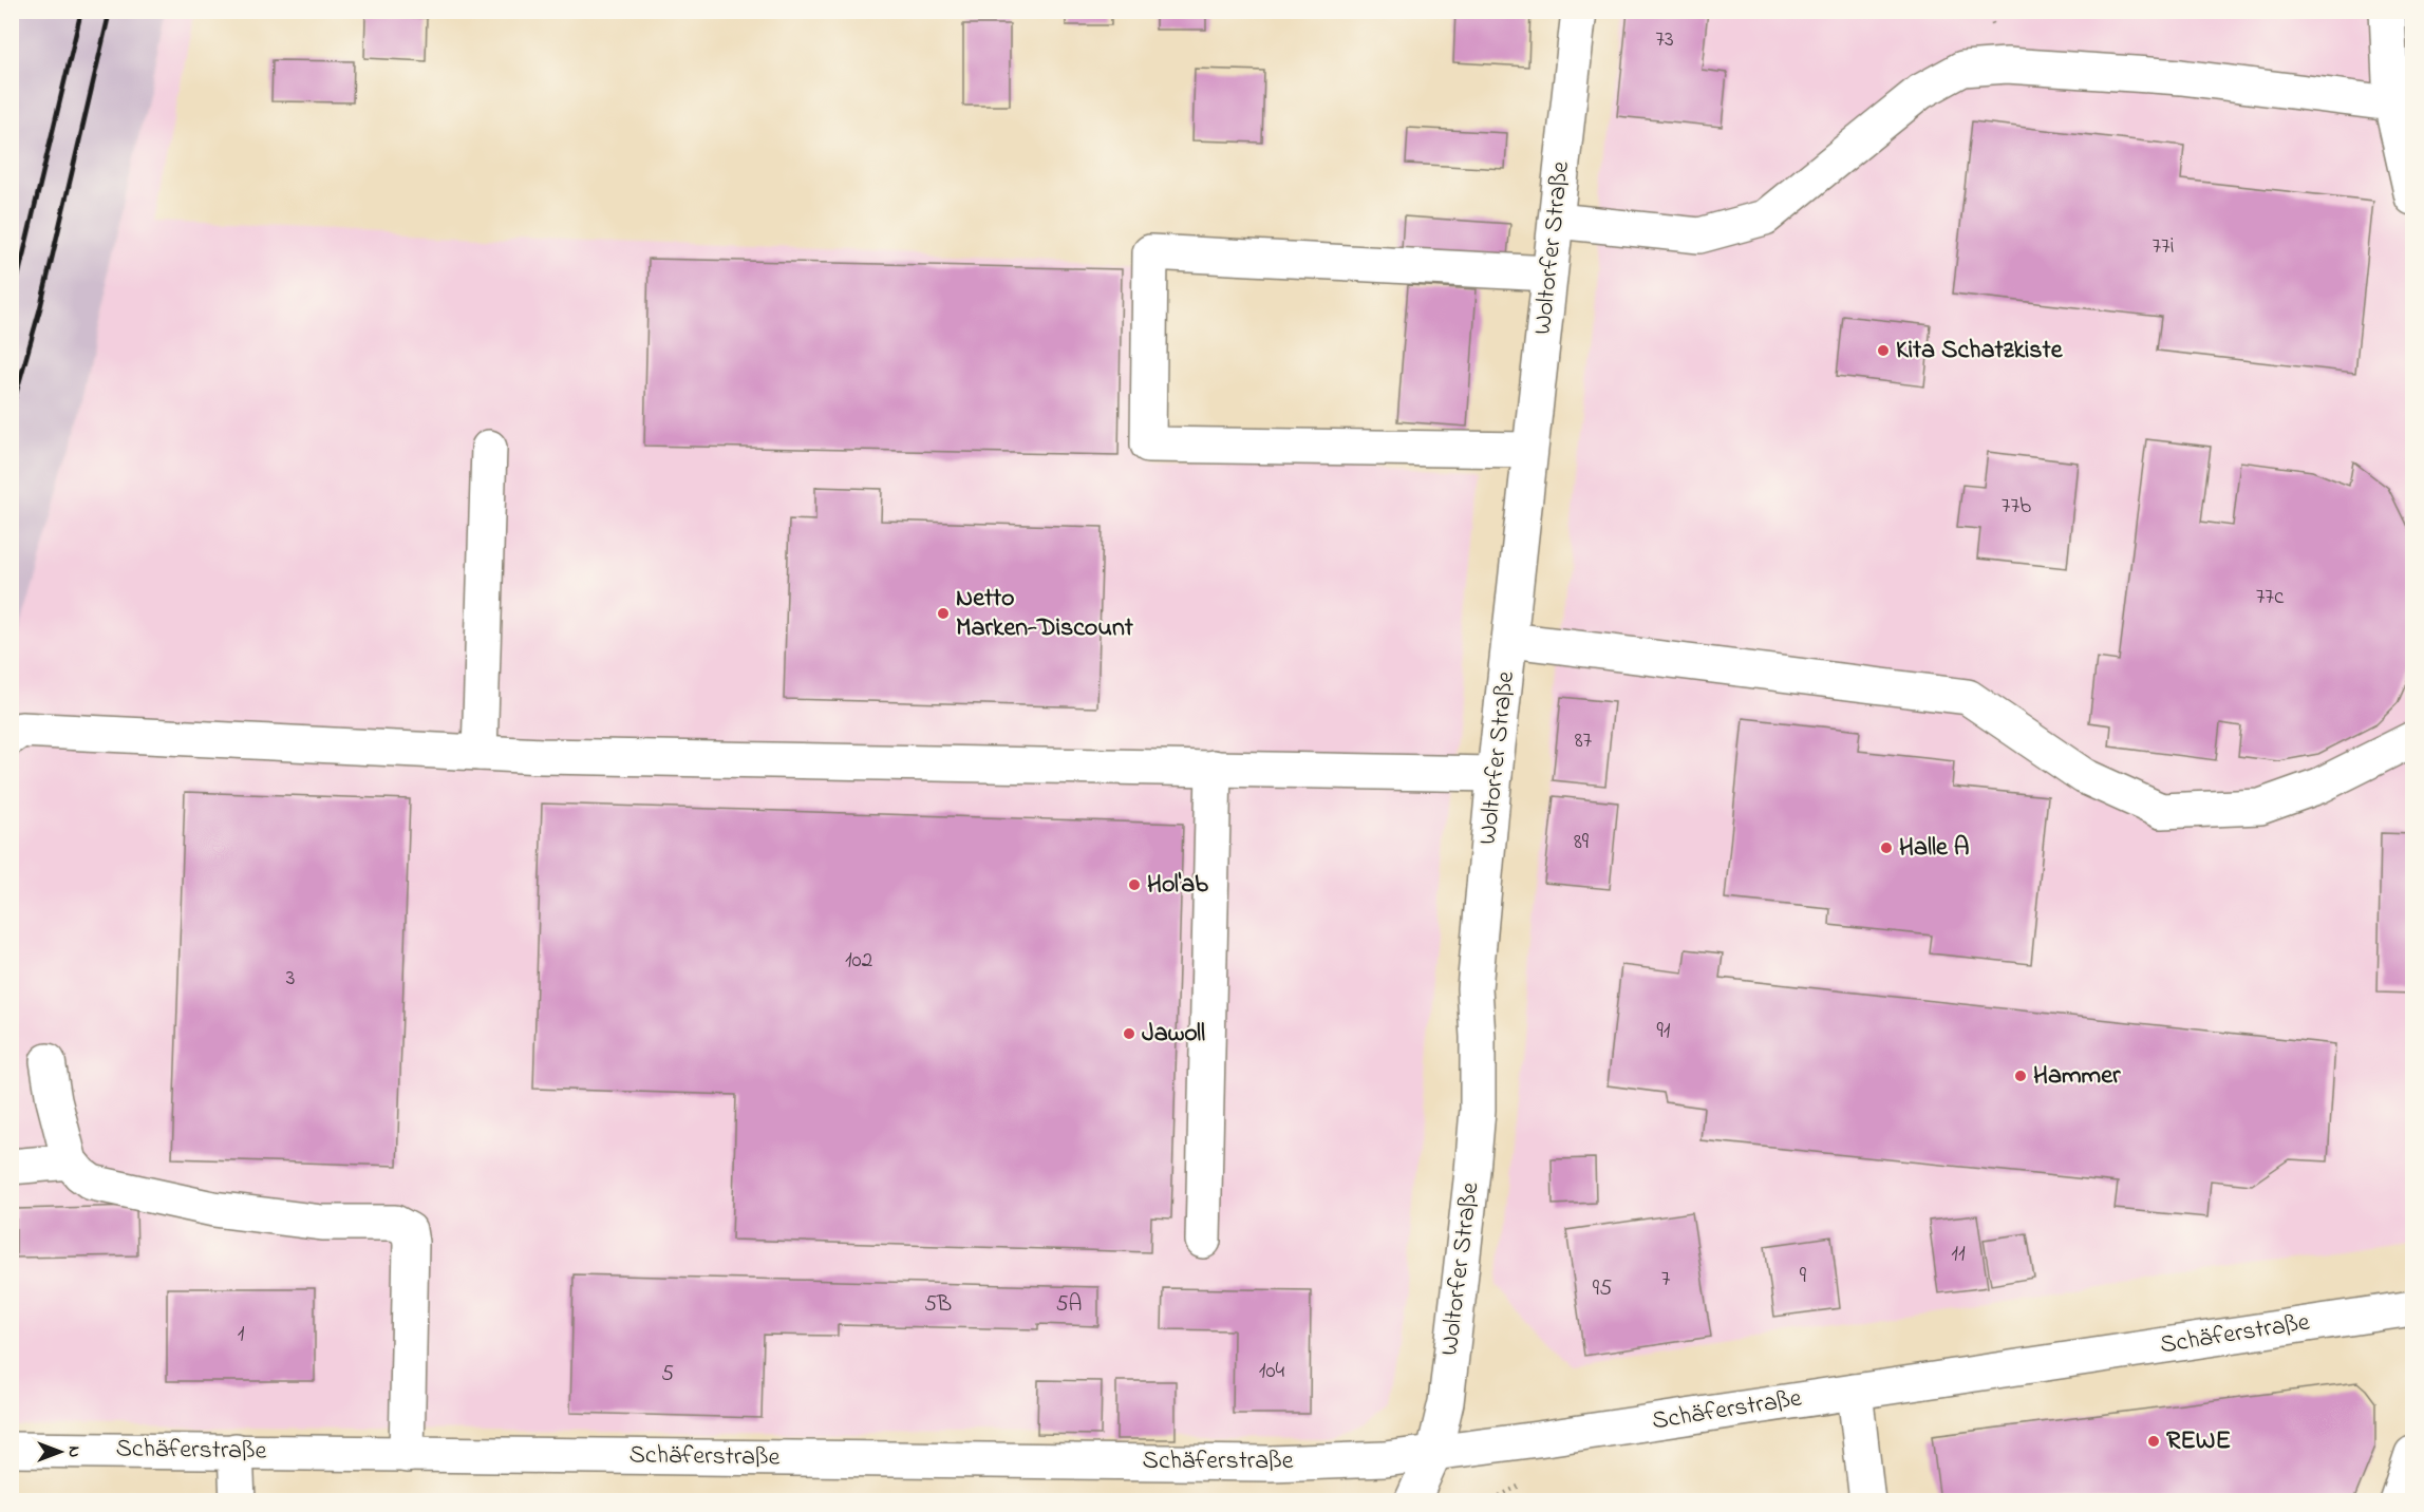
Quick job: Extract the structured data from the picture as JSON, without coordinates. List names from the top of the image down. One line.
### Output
{"streets":{"street":["Woltorfer Straße","Schäferstraße"]},"crossings":[["Woltorfer Straße","Schäferstraße"]],"places":["Kita Schatzkiste","Netto Marken-Discount","Halle A","Hol'ab","Jawoll","Hammer","REWE"],"house_numbers":["73","77i","77b","77c","87","89","102","3","91","11","9","7","95","5B","5A","1","104","5"],"north":"right"}
